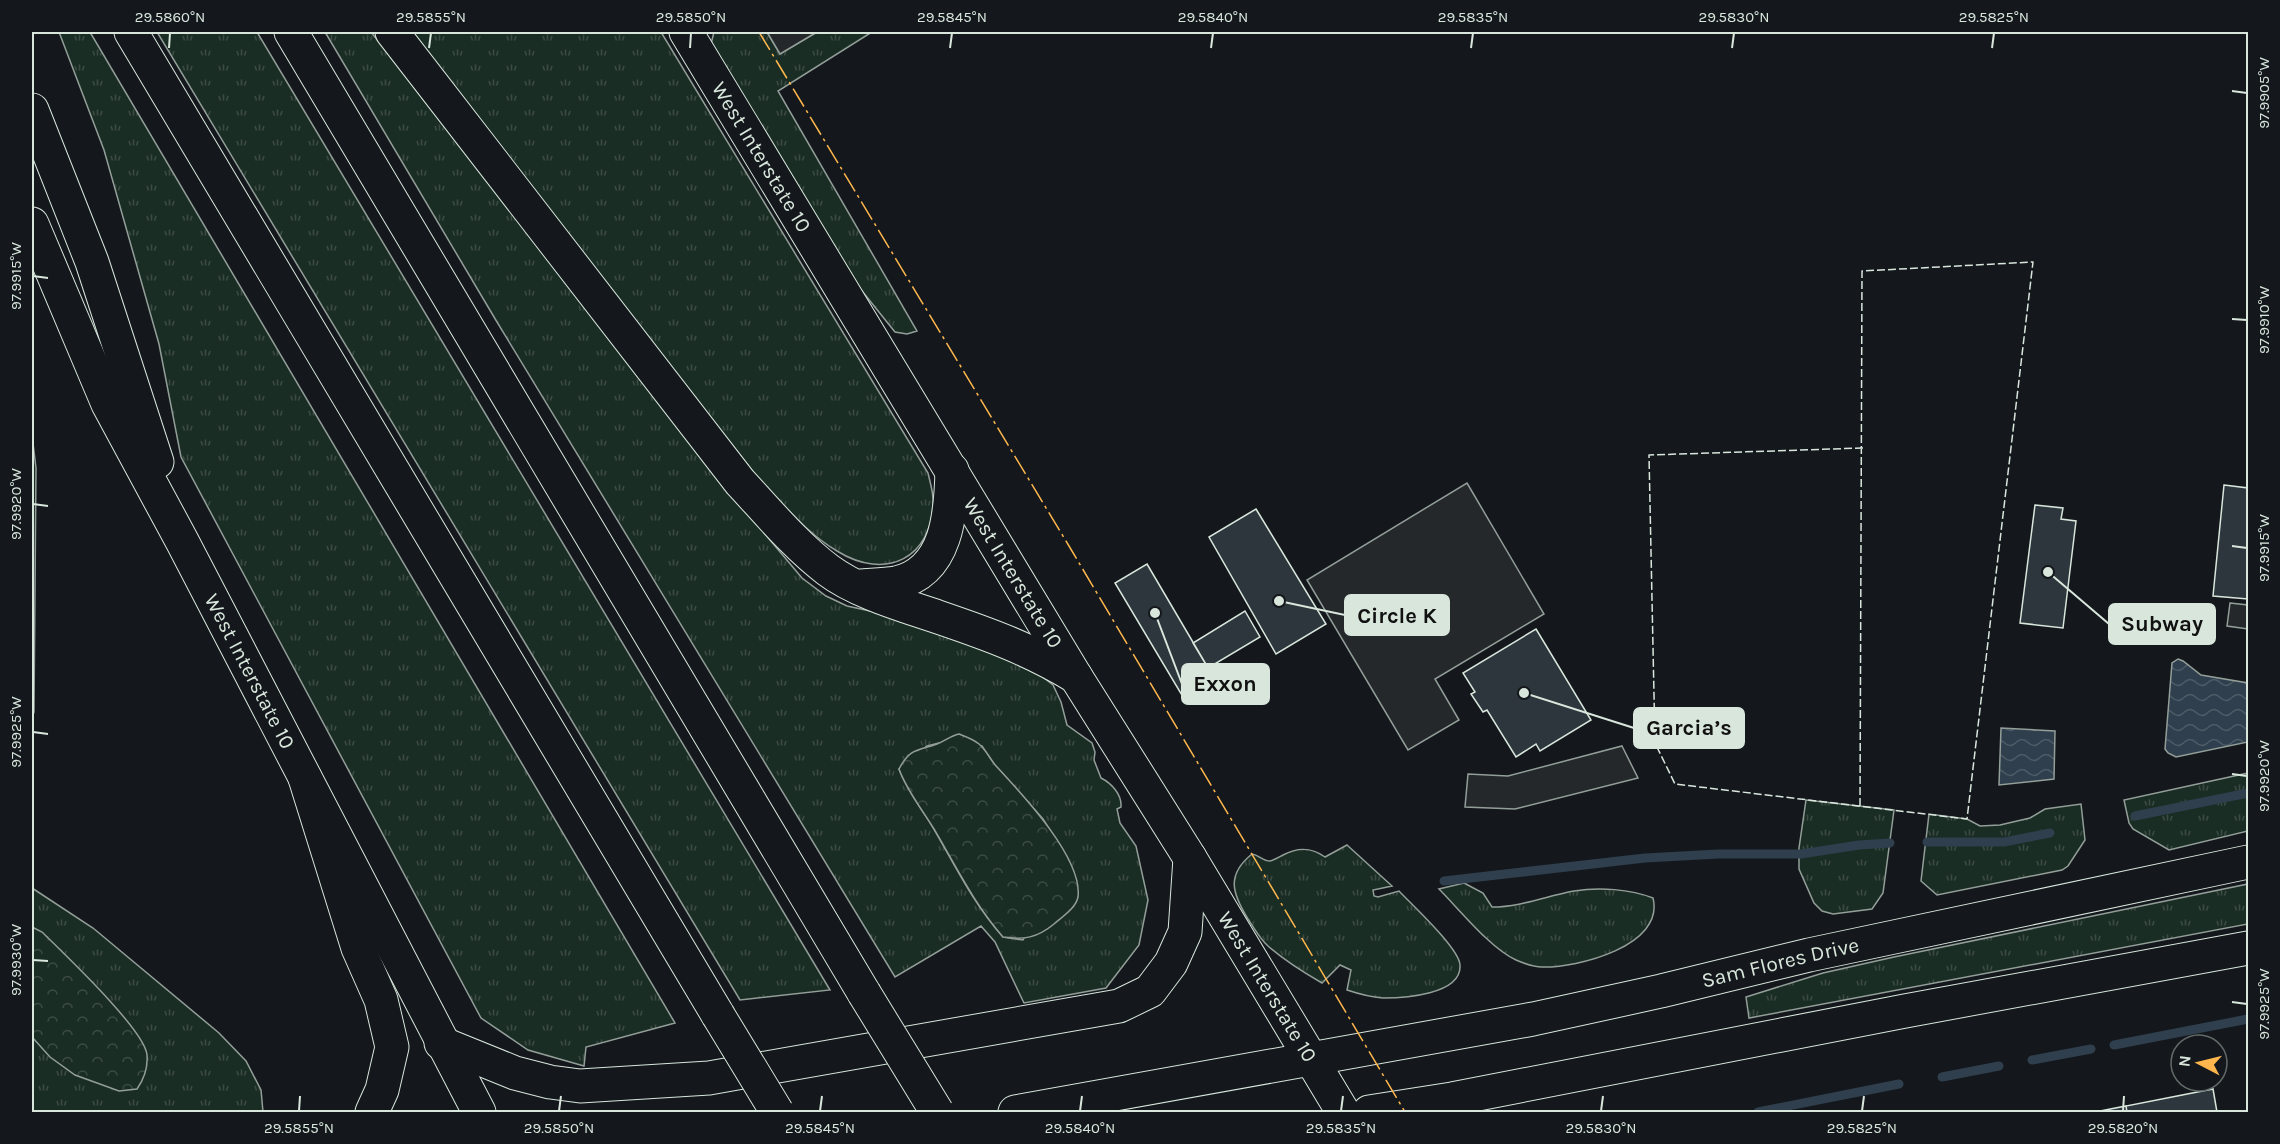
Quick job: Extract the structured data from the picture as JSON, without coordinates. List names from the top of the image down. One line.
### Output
{"streets":{"main road":["West Interstate 10","Sam Flores Drive"]},"crossings":[["West Interstate 10","Sam Flores Drive"]],"places":["Subway","Circle K","Exxon","Garcia’s"],"north":"left","coordinates":["29.5860°N","29.5855°N","29.5850°N","29.5845°N","29.5840°N","29.5835°N","29.5830°N","29.5825°N","97.9905°W","97.9915°W","97.9910°W","97.9920°W","97.9925°W","97.9930°W","29.5820°N"]}
